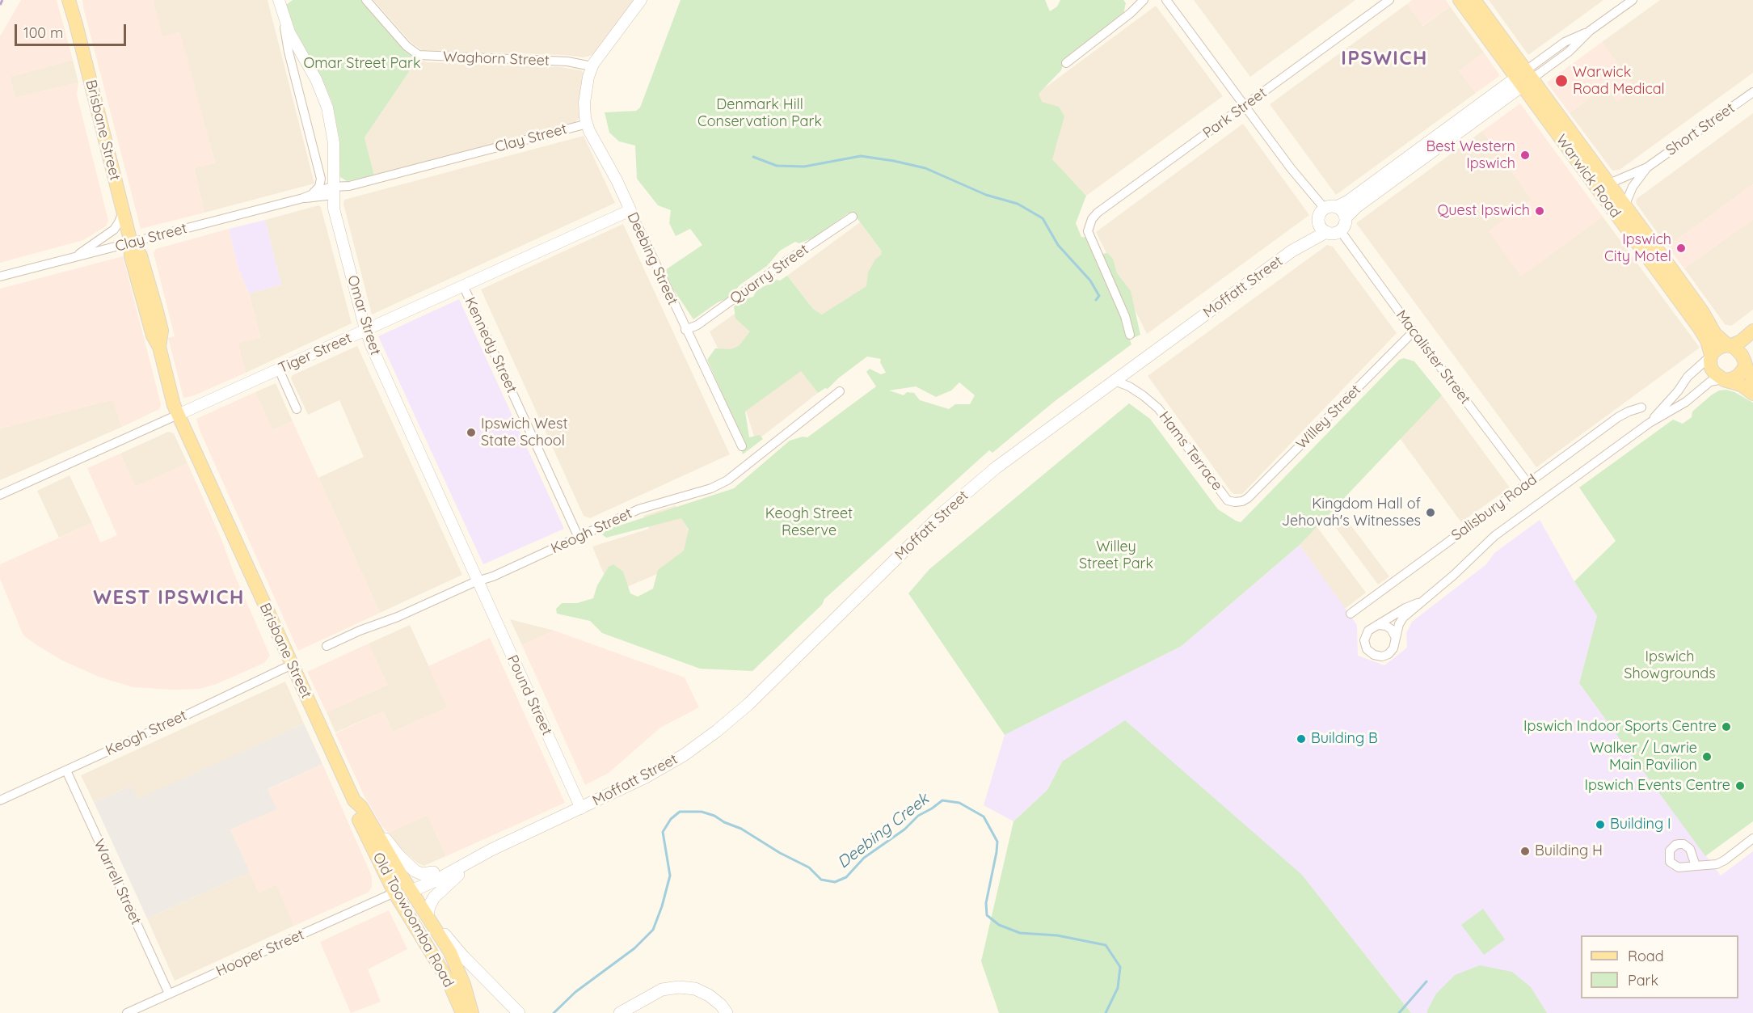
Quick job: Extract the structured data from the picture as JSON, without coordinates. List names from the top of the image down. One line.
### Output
{"streets":{"main road":["Brisbane Street","Warwick Road","Moffatt Street","Old Toowoomba Road","Hooper Street"],"street":["Waghorn Street","Park Street","Short Street","Clay Street","Deebing Street","Quarry Street","Omar Street","Kennedy Street","Tiger Street","Macalister Street","Willey Street","Hams Terrace","Salisbury Road","Keogh Street","Pound Street","Warrell Street"]},"crossings":[["Waghorn Street","Deebing Street"],["Short Street","Warwick Road"],["Brisbane Street","Clay Street"],["Brisbane Street","Tiger Street"],["Brisbane Street","Keogh Street"],["Brisbane Street","Old Toowoomba Road"],["Brisbane Street","Hooper Street"],["Clay Street","Deebing Street"],["Clay Street","Omar Street"],["Warwick Road","Salisbury Road"],["Deebing Street","Quarry Street"],["Deebing Street","Tiger Street"],["Moffatt Street","Macalister Street"],["Moffatt Street","Hams Terrace"],["Moffatt Street","Pound Street"],["Moffatt Street","Hooper Street"],["Omar Street","Tiger Street"],["Omar Street","Keogh Street"],["Omar Street","Pound Street"],["Kennedy Street","Tiger Street"],["Kennedy Street","Keogh Street"],["Macalister Street","Willey Street"],["Macalister Street","Salisbury Road"],["Willey Street","Hams Terrace"],["Keogh Street","Pound Street"],["Keogh Street","Warrell Street"],["Pound Street","Hooper Street"],["Warrell Street","Hooper Street"],["Old Toowoomba Road","Hooper Street"]],"districts":["IPSWICH","WEST IPSWICH"],"water":["Deebing Creek"],"parks":["Omar Street Park","Denmark Hill Conservation Park","Keogh Street Reserve","Willey Street Park","Ipswich Showgrounds"],"places":["Warwick Road Medical","Best Western Ipswich","Quest Ipswich","Ipswich City Motel","Ipswich West State School","Kingdom Hall of Jehovah's Witnesses","Ipswich Indoor Sports Centre","Building B","Walker / Lawrie Main Pavilion","Ipswich Events Centre","Building I","Building H"],"legend":["Road","Park"],"scale_bar":"100 m"}
